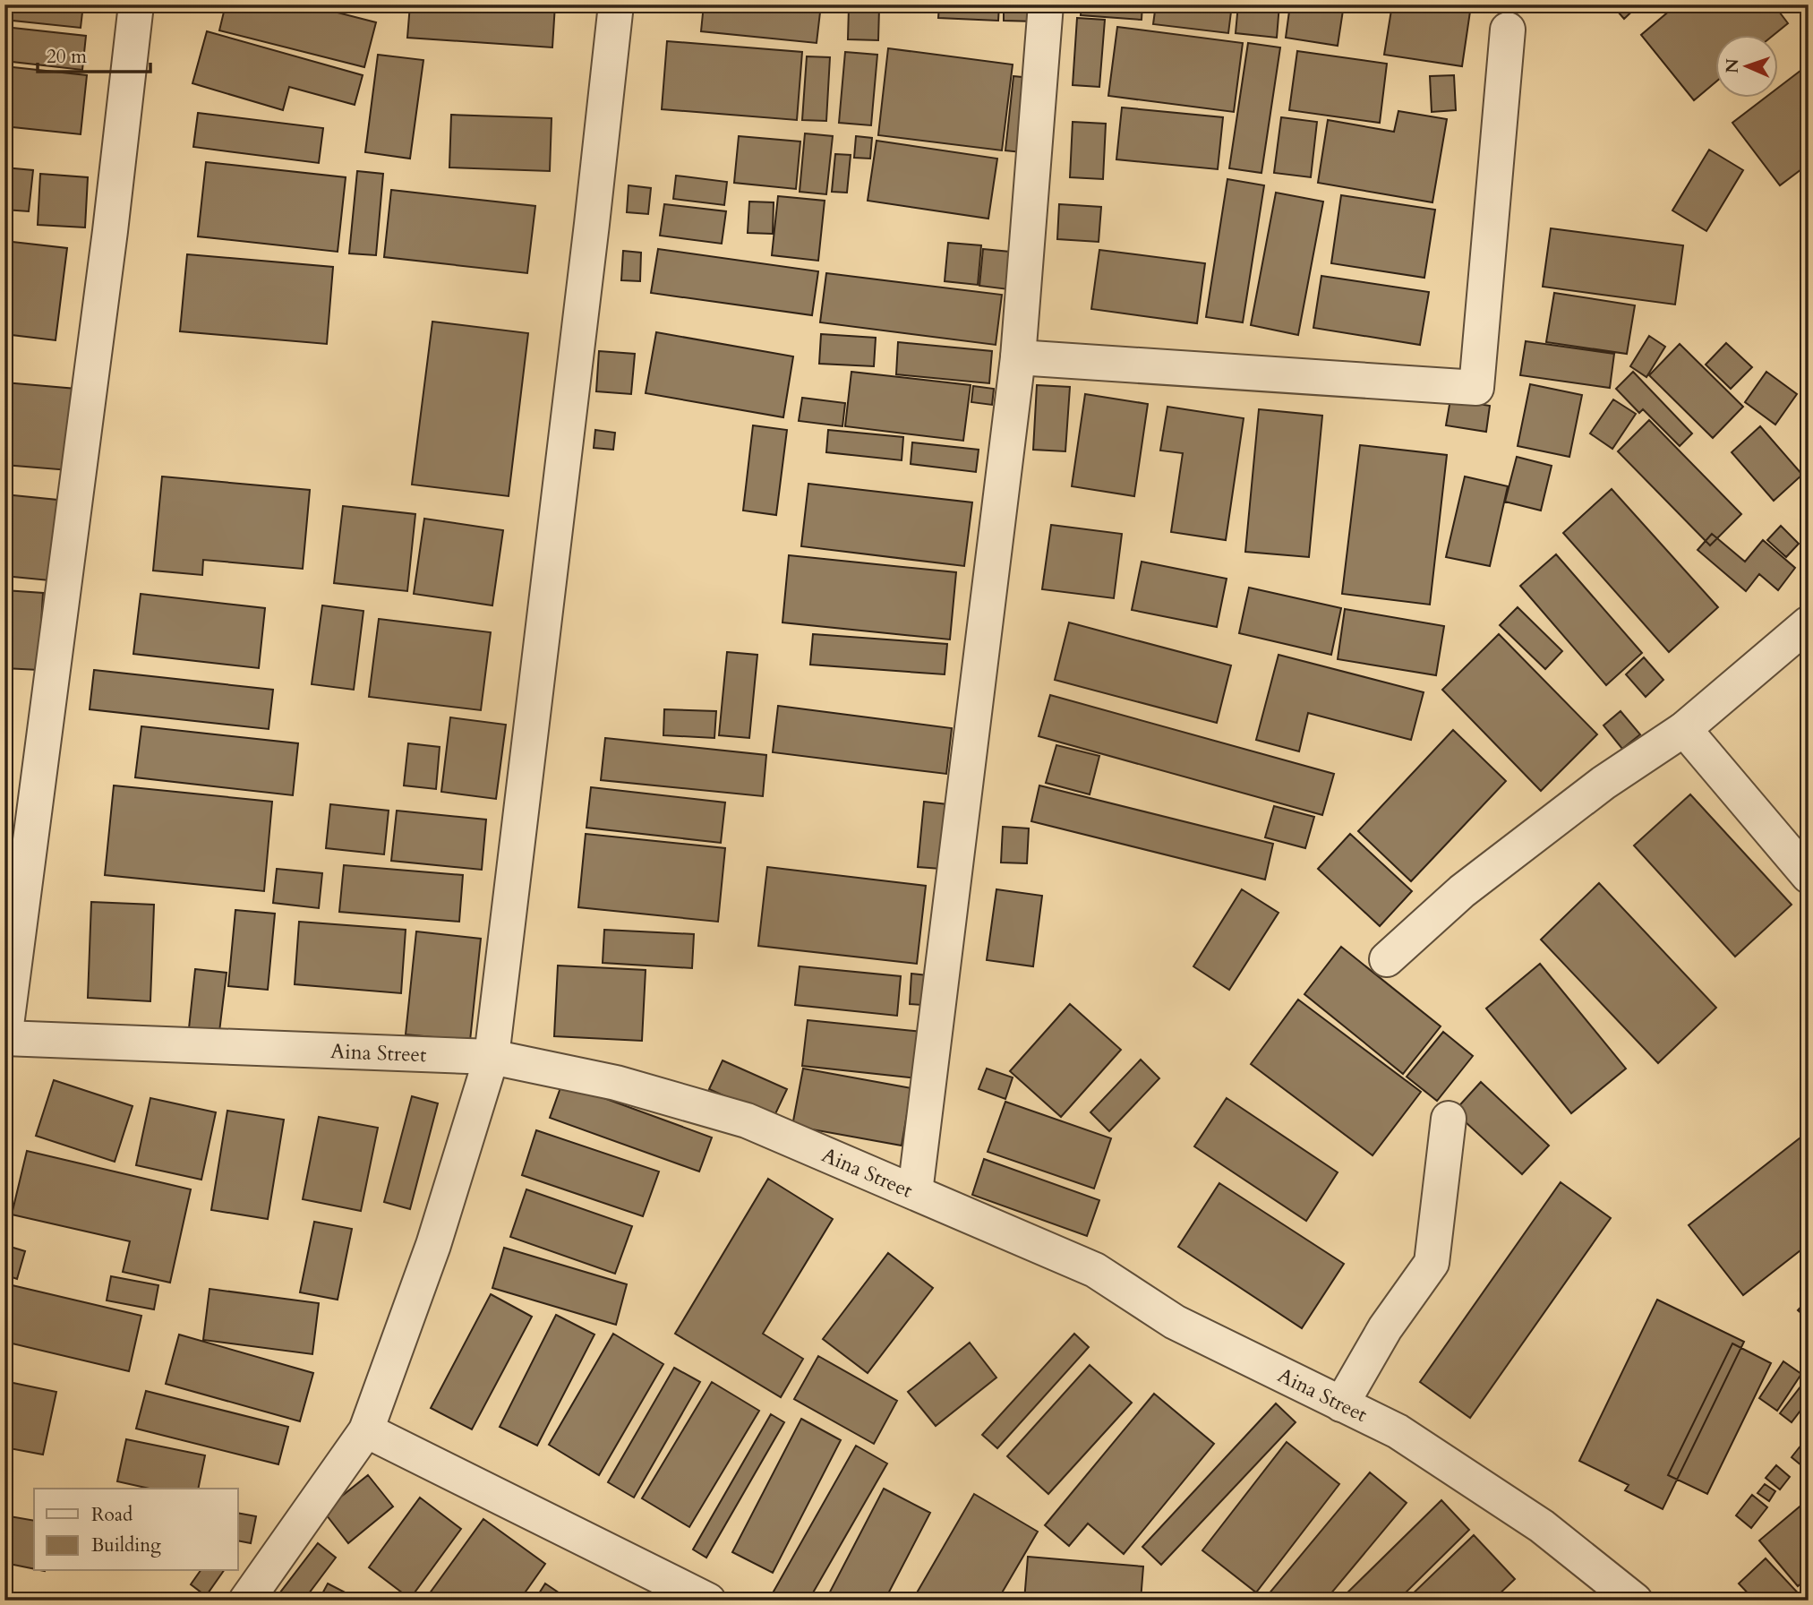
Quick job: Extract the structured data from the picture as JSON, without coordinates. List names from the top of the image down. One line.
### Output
{"streets":{"street":["Aina Street"]},"legend":["Road","Building"],"scale_bar":"20 m","north":"left"}
